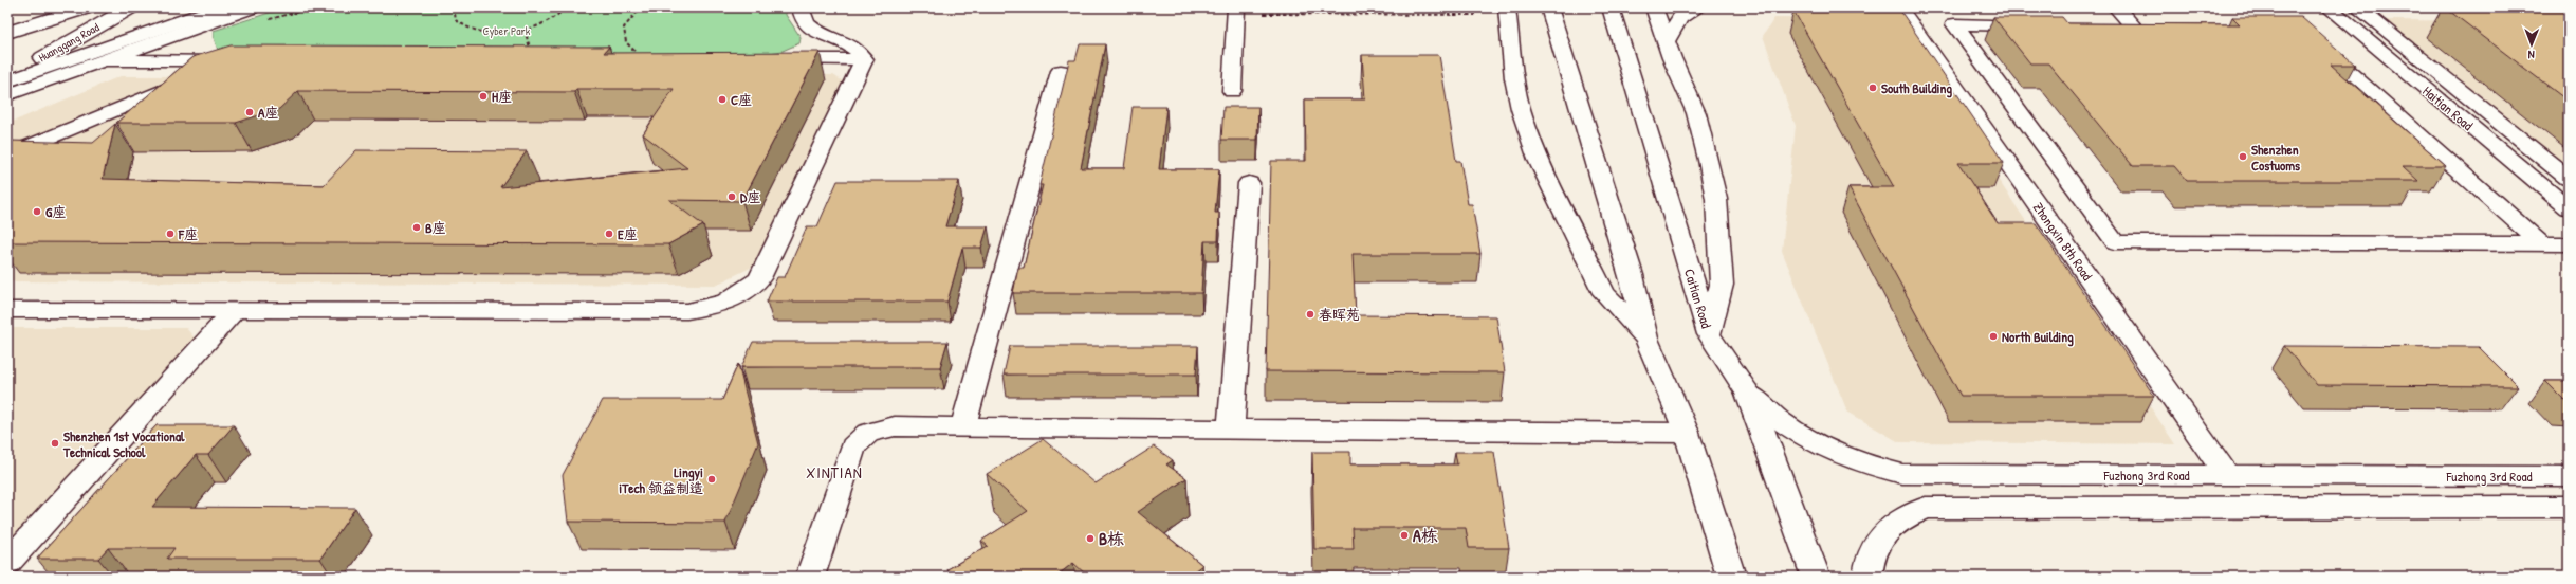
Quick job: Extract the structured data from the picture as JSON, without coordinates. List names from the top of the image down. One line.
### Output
{"streets":{"main road":["Huanggang Road","Haitian Road","Zhongxin 8th Road","Caitian Road","Fuzhong 3rd Road"]},"crossings":[["Zhongxin 8th Road","Fuzhong 3rd Road"],["Caitian Road","Fuzhong 3rd Road"]],"districts":["XINTIAN"],"parks":["Cyber Park"],"places":["South Building","H座","C座","A座","Shenzhen Costuoms","D座","G座","B座","F座","E座","春晖苑","North Building","Shenzhen 1st Vocational Technical School","Lingyi iTech 领益制造","A栋","B栋"],"north":"bottom"}
